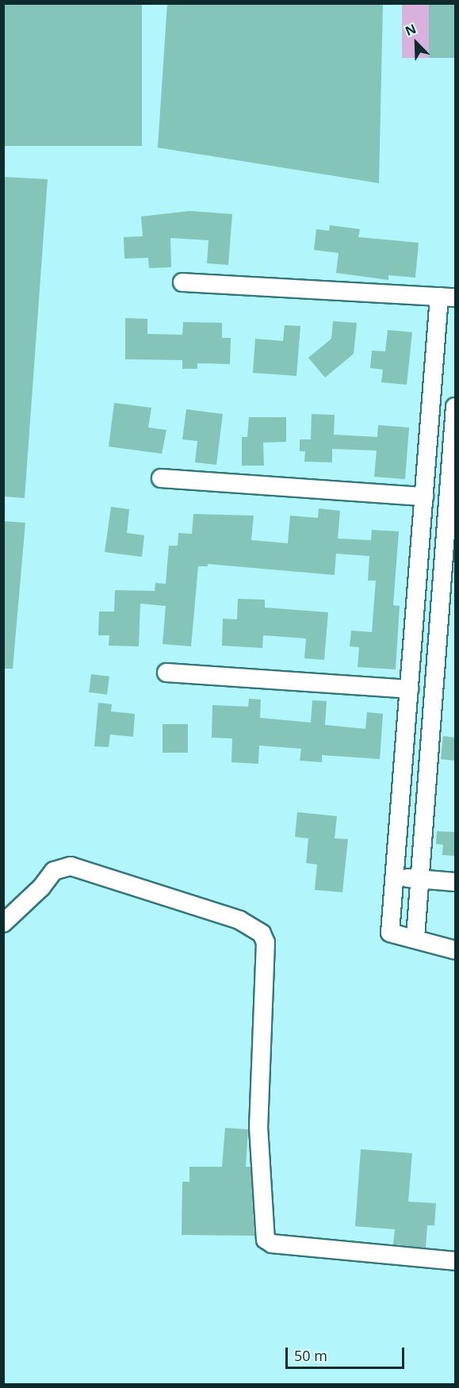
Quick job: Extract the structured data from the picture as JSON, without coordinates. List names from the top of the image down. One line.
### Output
{"scale_bar":"50 m","north":"top left"}
